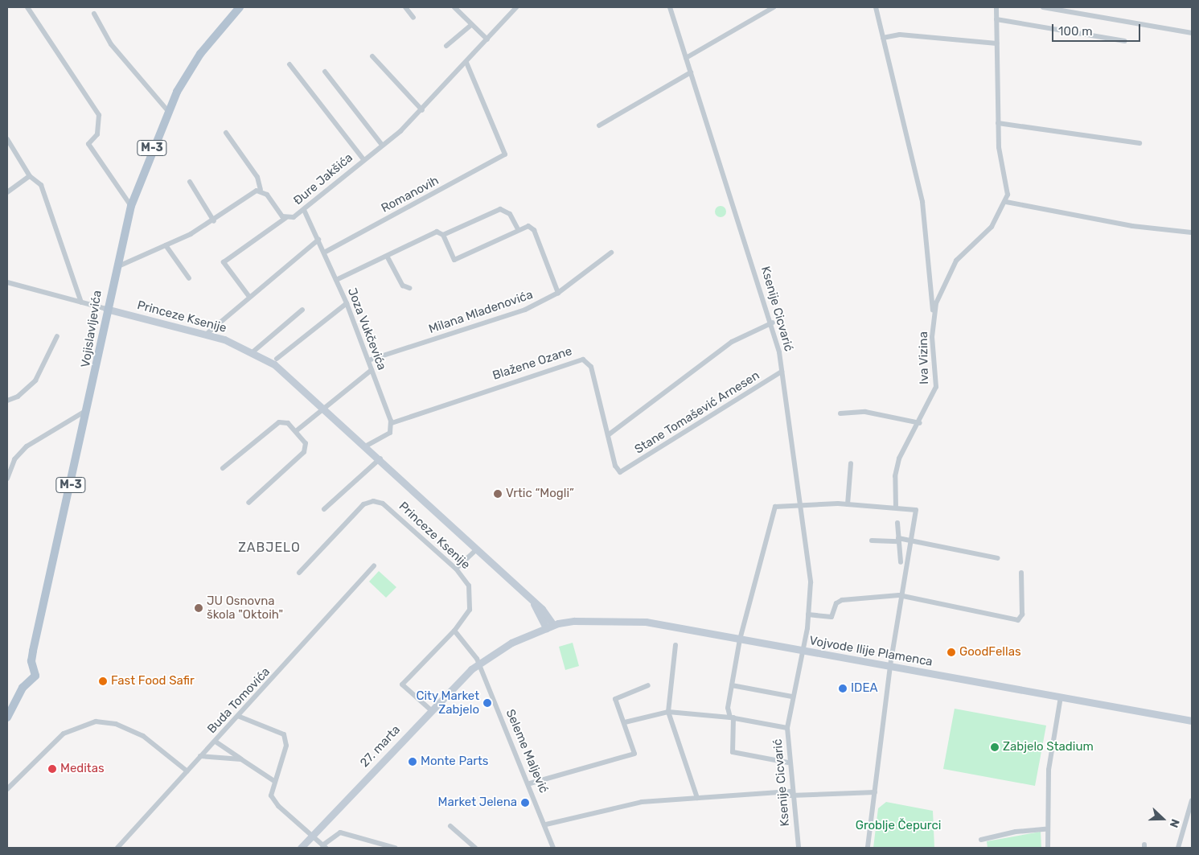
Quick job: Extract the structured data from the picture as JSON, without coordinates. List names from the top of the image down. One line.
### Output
{"streets":{"main road":["M-3","Vojislavljevića"],"street":["Đure Jakšića","Romanovih","Ksenije Cicvarić","Milana Mladenovića","Princeze Ksenije","Joza Vukčevića","Iva Vizina","Blažene Ozane","Stane Tomašević Arnesen","Vojvode Ilije Plamenca","Buda Tomovića","27. marta","Seleme Maljević"]},"crossings":[["Đure Jakšića","Romanovih"],["Đure Jakšića","Joza Vukčevića"],["Romanovih","Joza Vukčevića"],["Ksenije Cicvarić","Stane Tomašević Arnesen"],["Ksenije Cicvarić","Vojvode Ilije Plamenca"],["Milana Mladenovića","Joza Vukčevića"],["Princeze Ksenije","Vojislavljevića"],["Princeze Ksenije","Vojvode Ilije Plamenca"],["Princeze Ksenije","27. marta"],["Joza Vukčevića","Blažene Ozane"],["Blažene Ozane","Stane Tomašević Arnesen"],["Vojvode Ilije Plamenca","27. marta"],["27. marta","Seleme Maljević"]],"districts":["ZABJELO"],"parks":["Groblje Čepurci"],"places":["Vrtic “Mogli”","JU Osnovna škola \"Oktoih\"","GoodFellas","Fast Food Safir","IDEA","City Market Zabjelo","Zabjelo Stadium","Monte Parts","Meditas","Market Jelena"],"scale_bar":"100 m","north":"right"}
